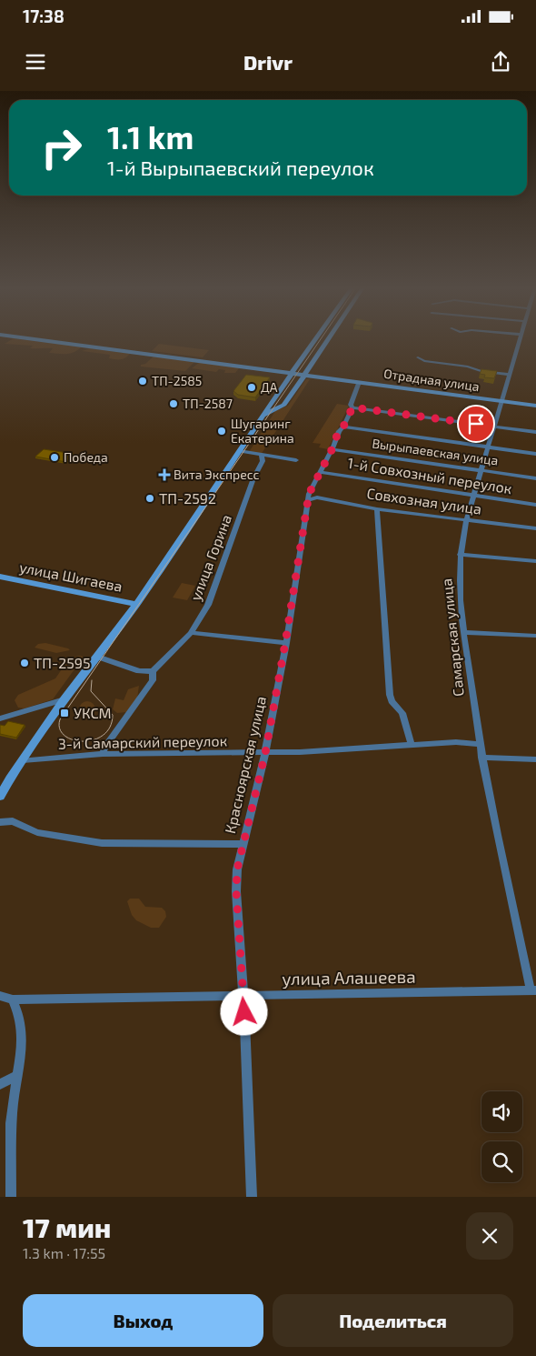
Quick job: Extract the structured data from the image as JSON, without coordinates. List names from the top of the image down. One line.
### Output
{"streets":{"main road":["Отрадная улица","улица Шигаева"],"street":["Вырыпаевская улица","1-й Совхозный переулок","Совхозная улица","улица Горина","Самарская улица","3-й Самарский переулок","Красноярская улица","улица Алашеева"]},"crossings":[["Отрадная улица","Самарская улица"],["Отрадная улица","Красноярская улица"],["Вырыпаевская улица","Самарская улица"],["Вырыпаевская улица","Красноярская улица"],["1-й Совхозный переулок","Самарская улица"],["1-й Совхозный переулок","Красноярская улица"],["Совхозная улица","Самарская улица"],["Совхозная улица","Красноярская улица"],["Самарская улица","3-й Самарский переулок"],["Самарская улица","улица Алашеева"],["3-й Самарский переулок","Красноярская улица"],["Красноярская улица","улица Алашеева"]],"places":{"other":["ТП-2585","ДА","ТП-2587","Шугаринг Екатерина","Победа","ТП-2592","ТП-2595"],"health":["Вита Экспресс"],"transit":["УКСМ"]},"page":{"status":"17:38","header":"Drivr","turn":["1.1 km","1-й Вырыпаевский переулок"],"heading":["17 мин","1.3 km · 17:55"],"buttons":["Выход","Поделиться"]}}
